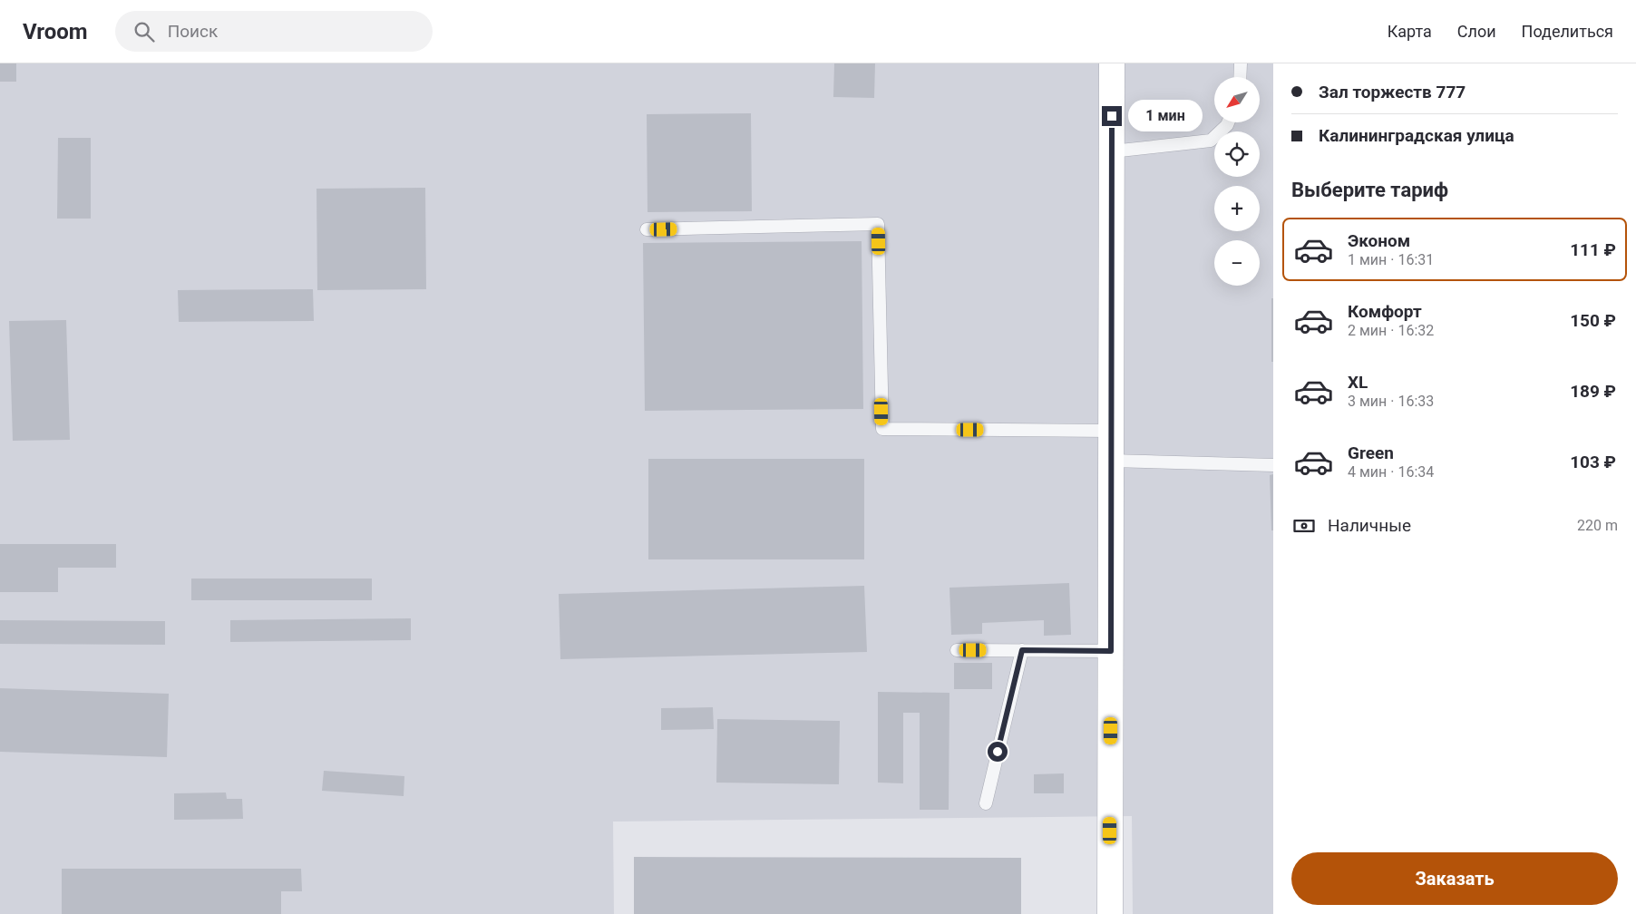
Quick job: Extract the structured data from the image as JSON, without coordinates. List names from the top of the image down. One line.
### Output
{"north":"bottom left","page":{"header":"Vroom","search":"Поиск","nav":["Карта","Слои","Поделиться"],"banner":["Зал торжеств 777","Калининградская улица"],"map_buttons":["+","−"],"bubble":"1 мин","heading":"Выберите тариф","list":[{"name":"Эконом","note":"1 мин · 16:31","value":"111 ₽"},{"name":"Комфорт","note":"2 мин · 16:32","value":"150 ₽"},{"name":"XL","note":"3 мин · 16:33","value":"189 ₽"},{"name":"Green","note":"4 мин · 16:34","value":"103 ₽"}],"pay":["Наличные","220 m"],"buttons":"Заказать"}}
